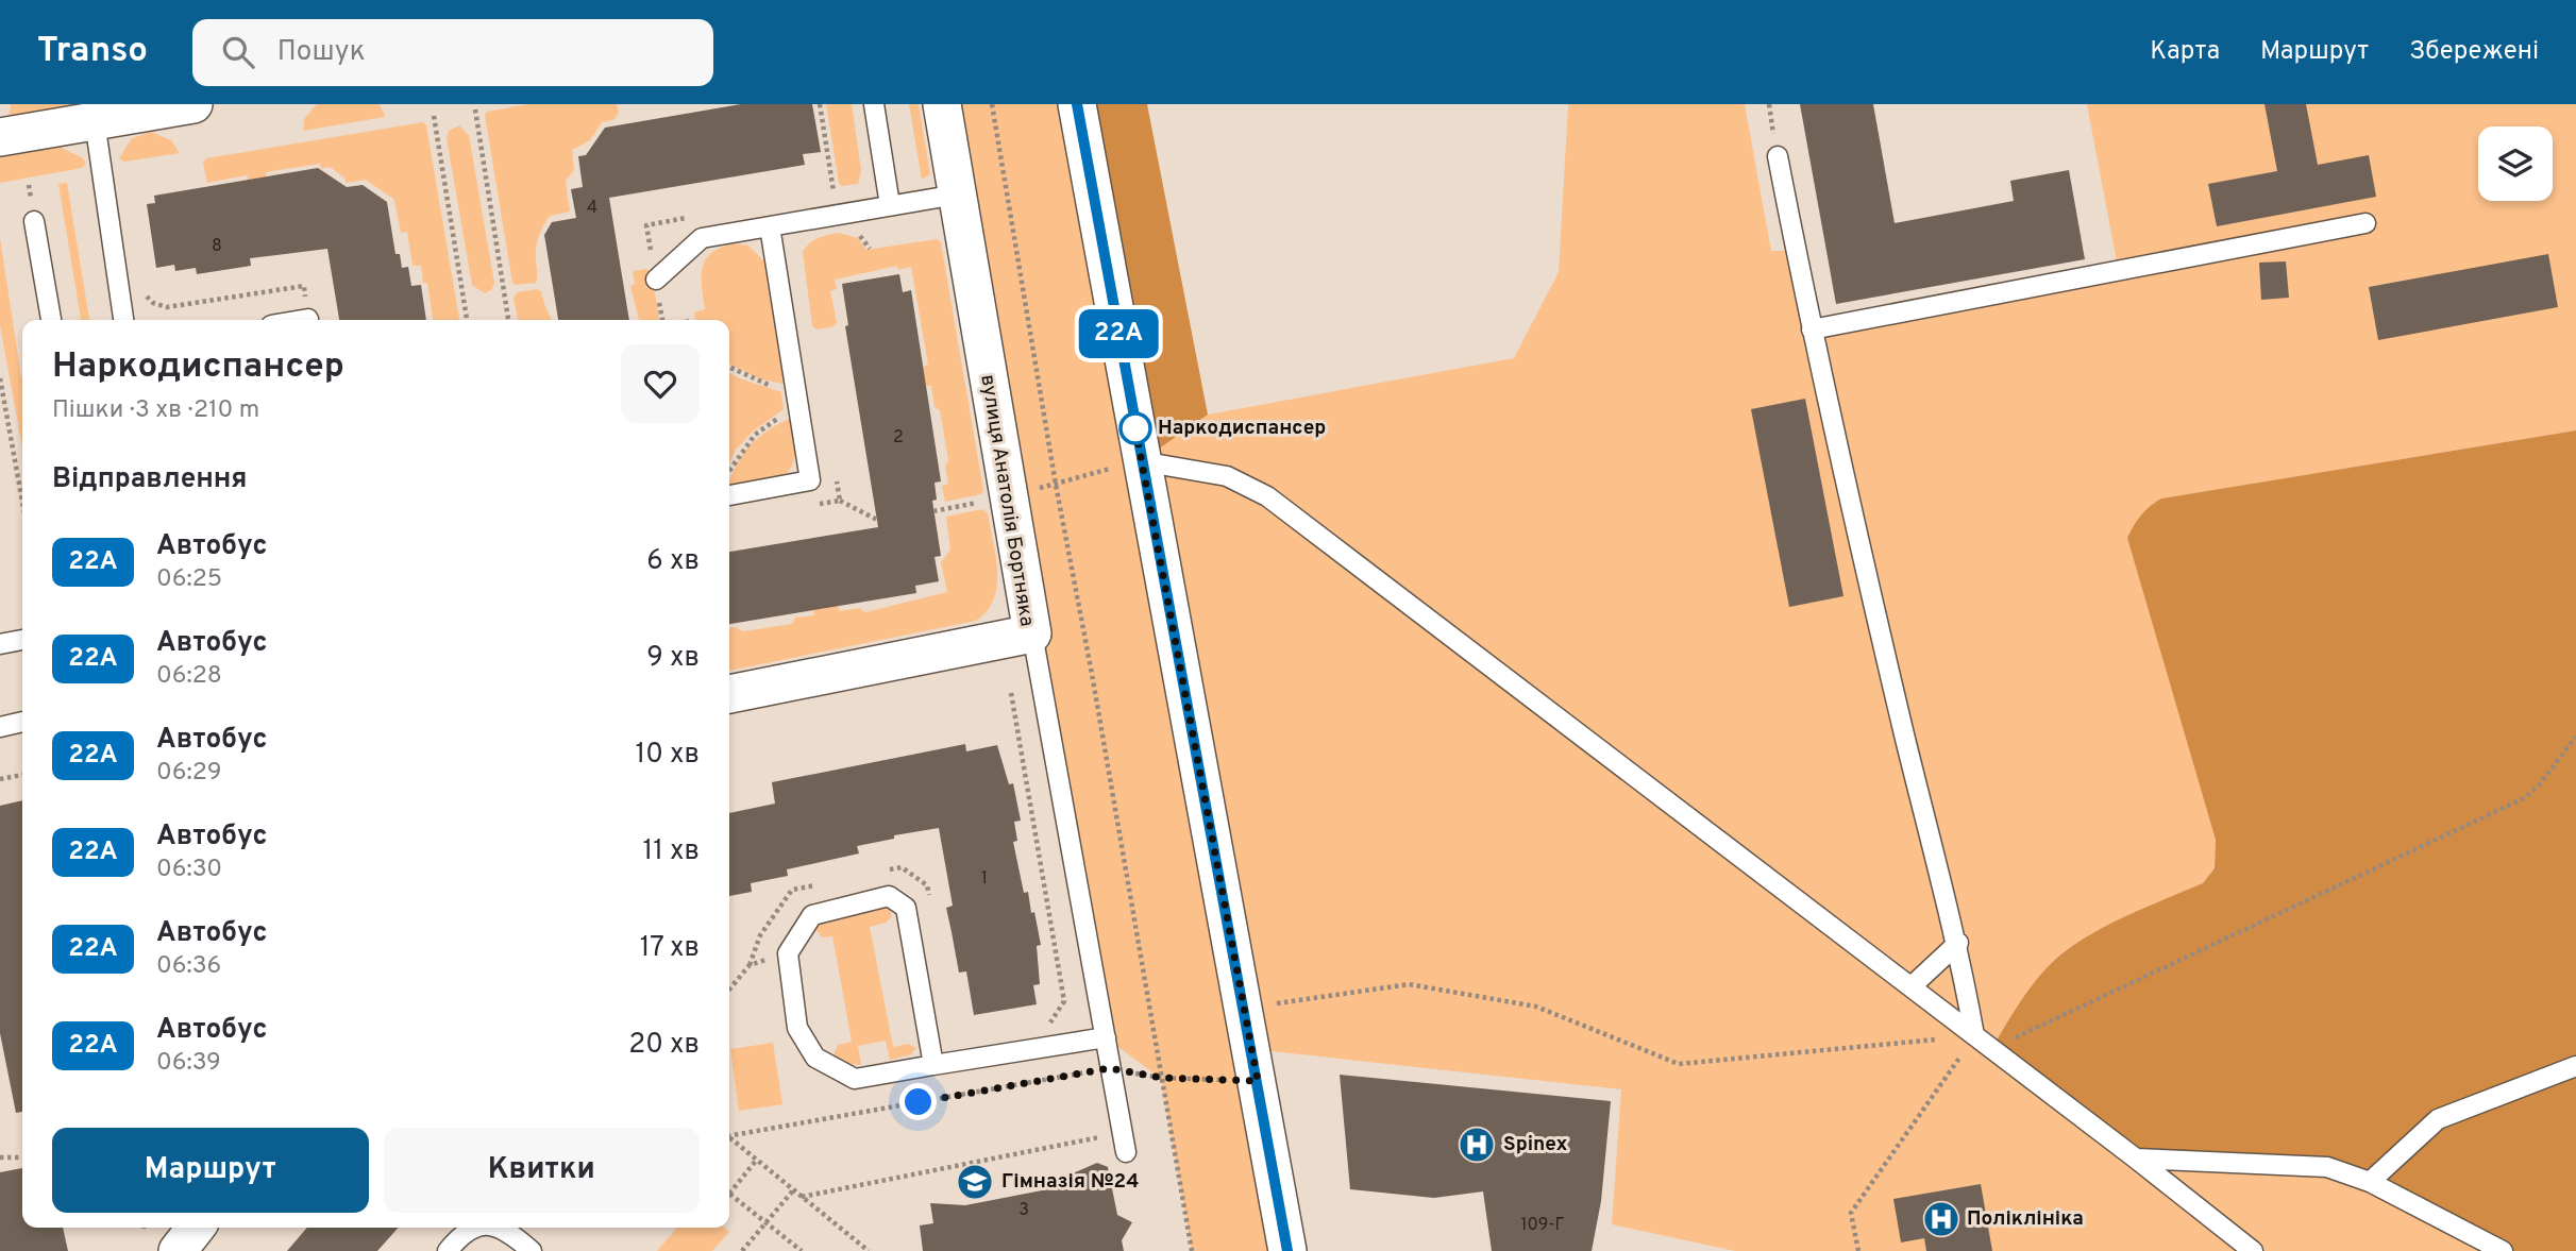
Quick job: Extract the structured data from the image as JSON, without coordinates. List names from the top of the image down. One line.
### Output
{"streets":{"street":["вулиця Анатолія Бортняка"]},"places":{"other":["Наркодиспансер"],"hospital":["Spinex","Поліклініка"],"school or university":["Гімназія №24"]},"lines":["bus line 22А"],"house_numbers":["4","8","2","1","3","109-Г"],"page":{"header":"Transo","search":"Пошук","nav":["Карта","Маршрут","Збережені"],"on_map":"22А","heading":[["Наркодиспансер","Пішки · 3 хв · 210 m"],"Відправлення"],"list":[{"mark":"22А","name":"Автобус","note":"06:25","value":"6 хв"},{"mark":"22А","name":"Автобус","note":"06:28","value":"9 хв"},{"mark":"22А","name":"Автобус","note":"06:29","value":"10 хв"},{"mark":"22А","name":"Автобус","note":"06:30","value":"11 хв"},{"mark":"22А","name":"Автобус","note":"06:36","value":"17 хв"},{"mark":"22А","name":"Автобус","note":"06:39","value":"20 хв"}],"buttons":["Маршрут","Квитки"]}}
